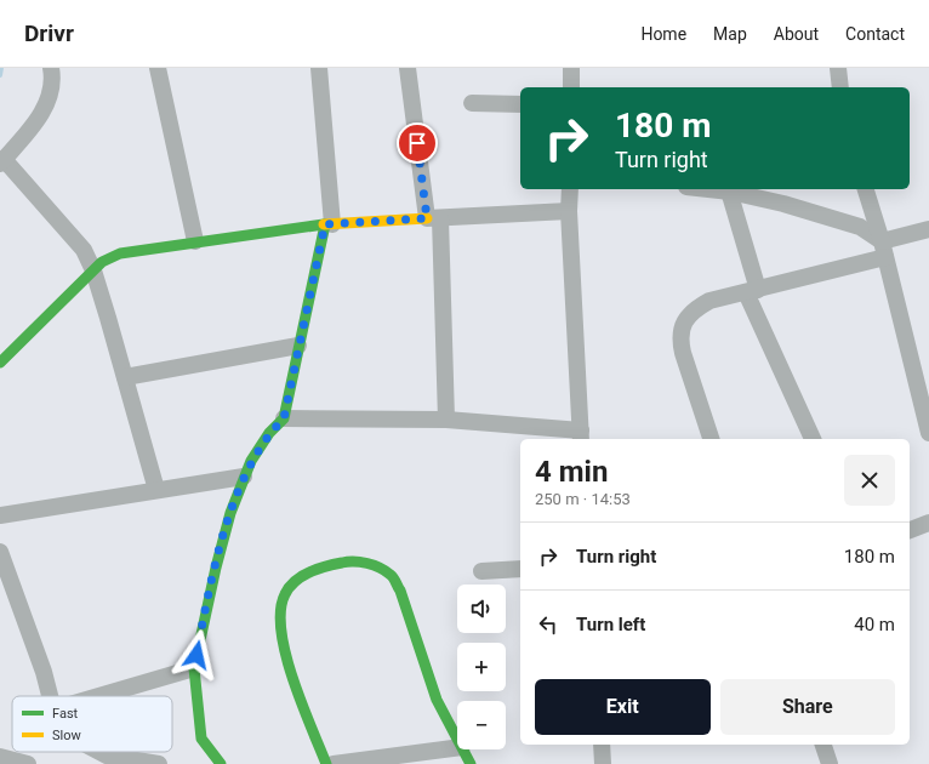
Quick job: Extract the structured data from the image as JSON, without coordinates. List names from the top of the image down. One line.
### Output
{"legend":["Fast","Slow"],"page":{"header":"Drivr","nav":["Home","Map","About","Contact"],"turn":["180 m","Turn right"],"heading":["4 min","250 m · 14:53"],"list":[{"name":"Turn right","value":"180 m"},{"name":"Turn left","value":"40 m"}],"map_buttons":["+","−"],"buttons":["Exit","Share"]}}
